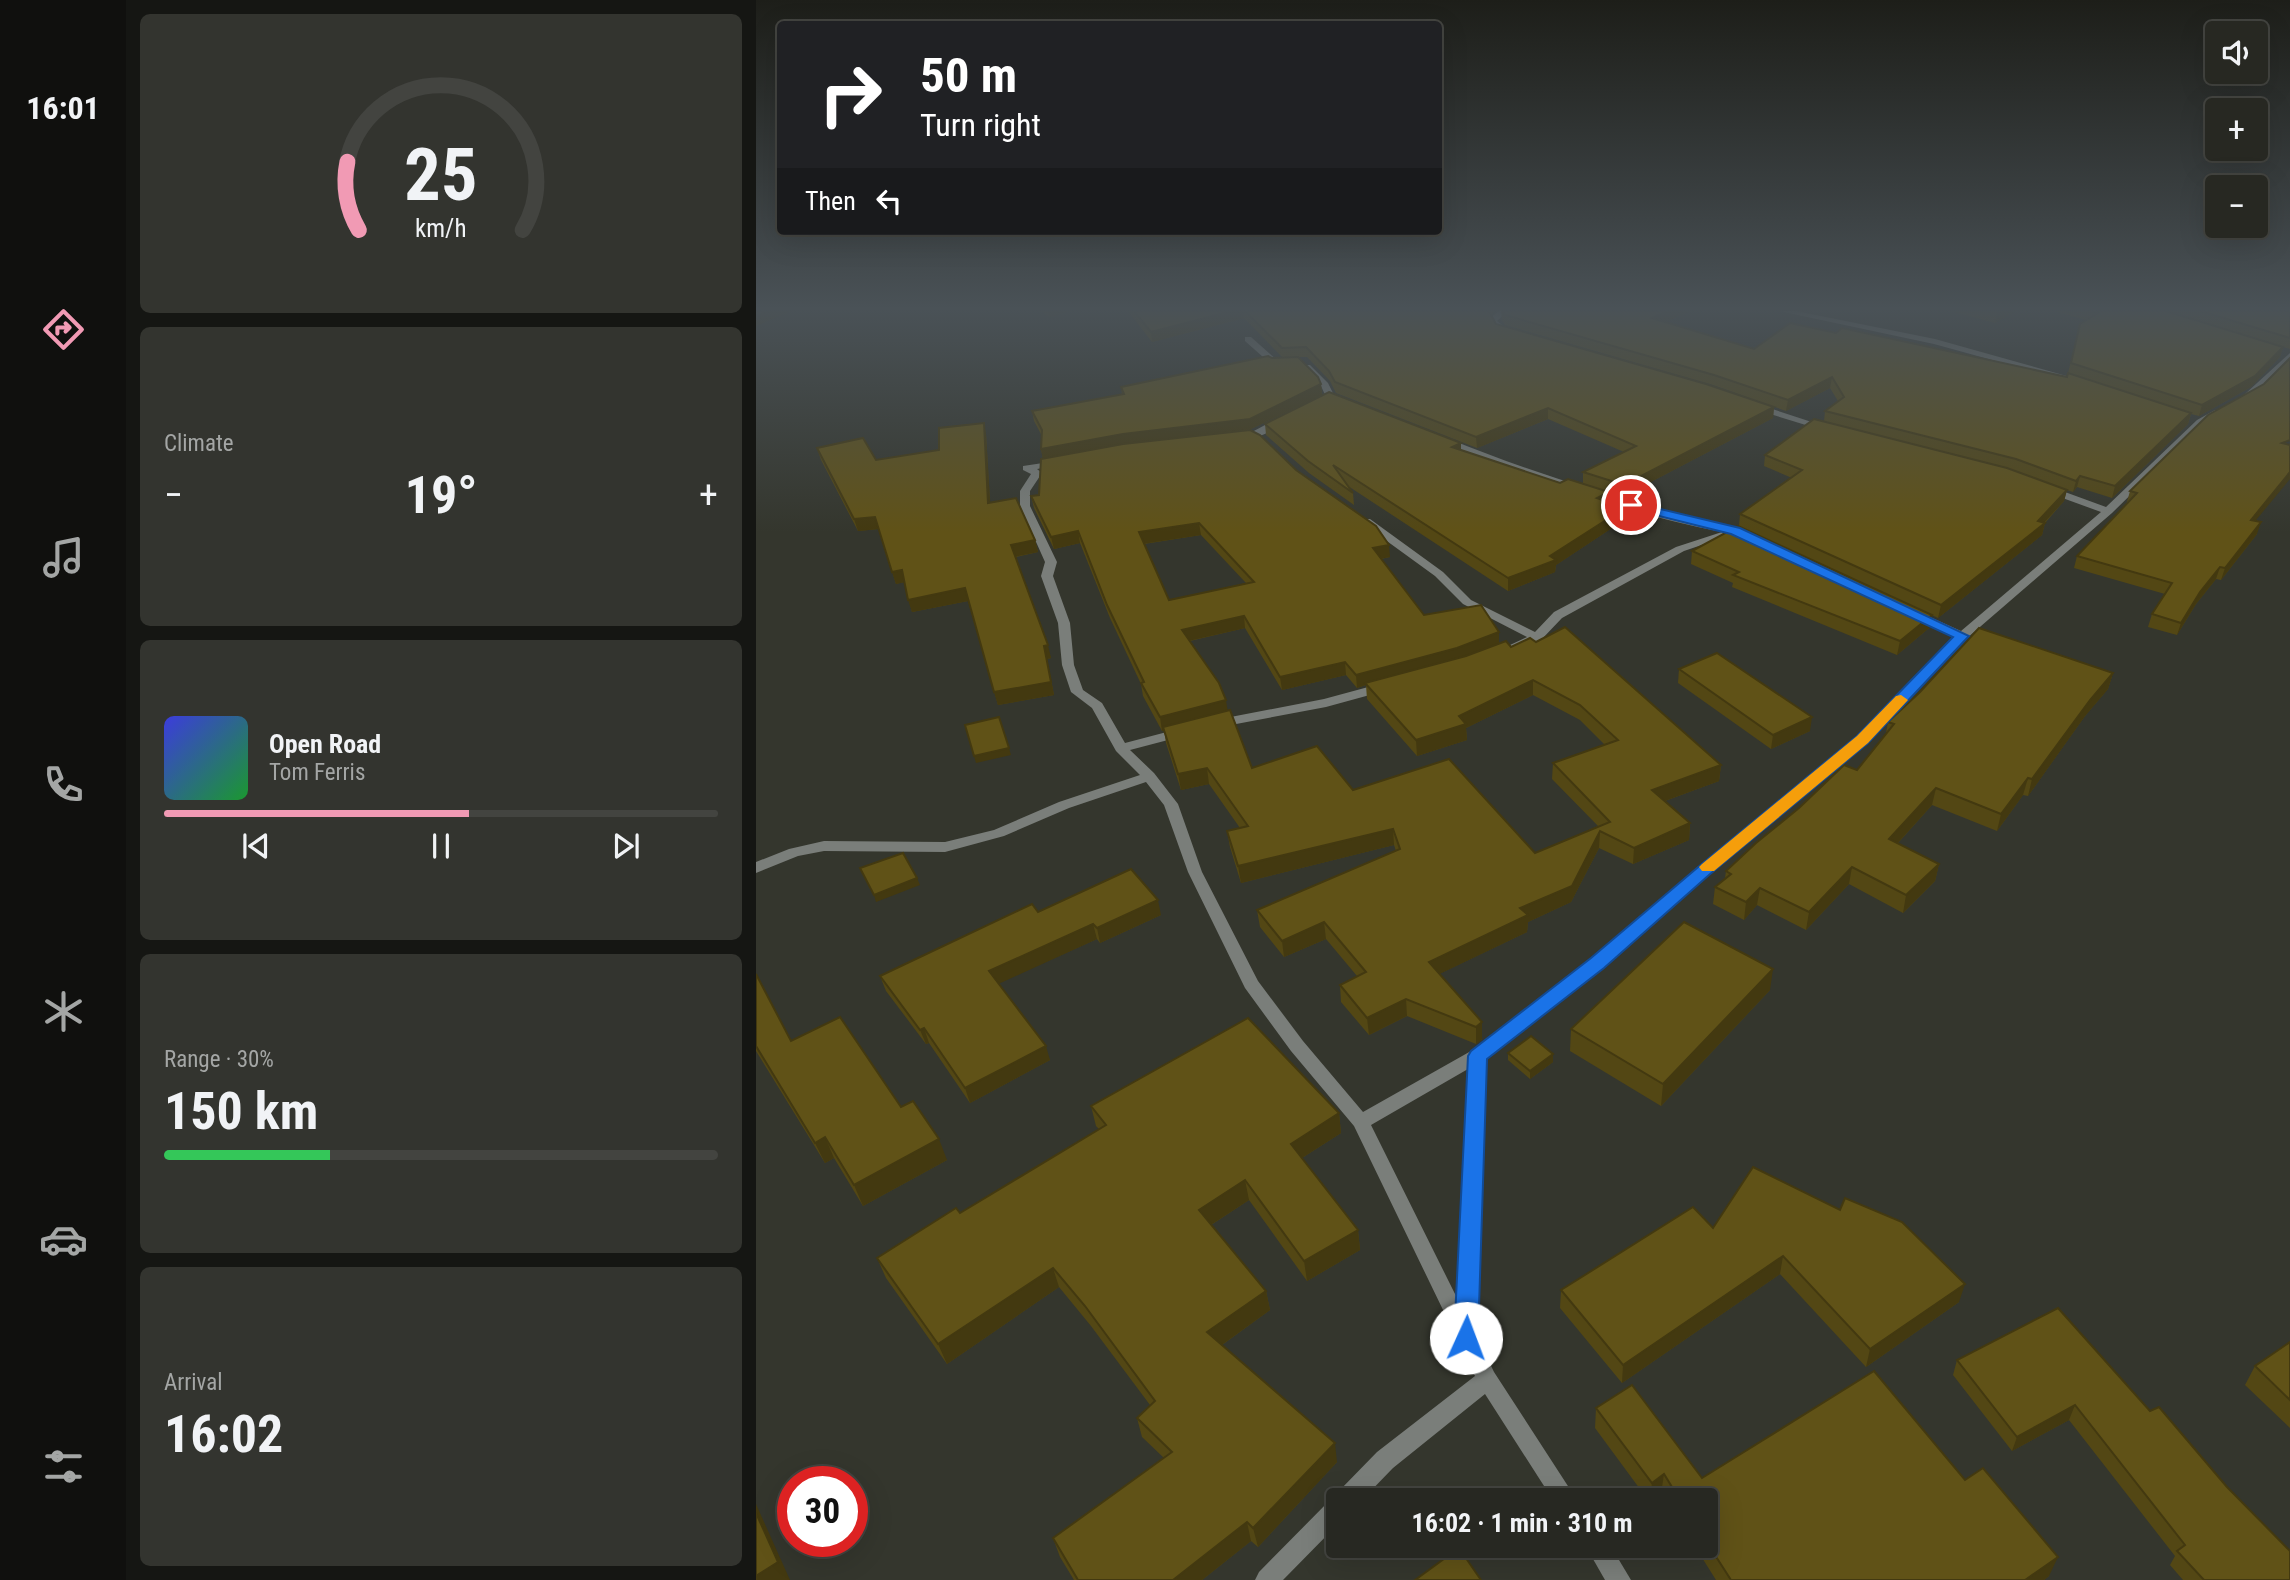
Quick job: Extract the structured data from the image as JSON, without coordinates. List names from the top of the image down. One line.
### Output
{"page":{"tabs":"16:01","map_buttons":["+","−"],"turn":["50 m","Turn right"],"then":"Then","tile":["Climate",["Range · 30%","150 km"],["Arrival","16:02"]],"heat":["−","19°","+"],"song":["Open Road","Tom Ferris"],"limit":"30","trip":"16:02 · 1 min · 310 m","gauge":["25","km/h"]}}
